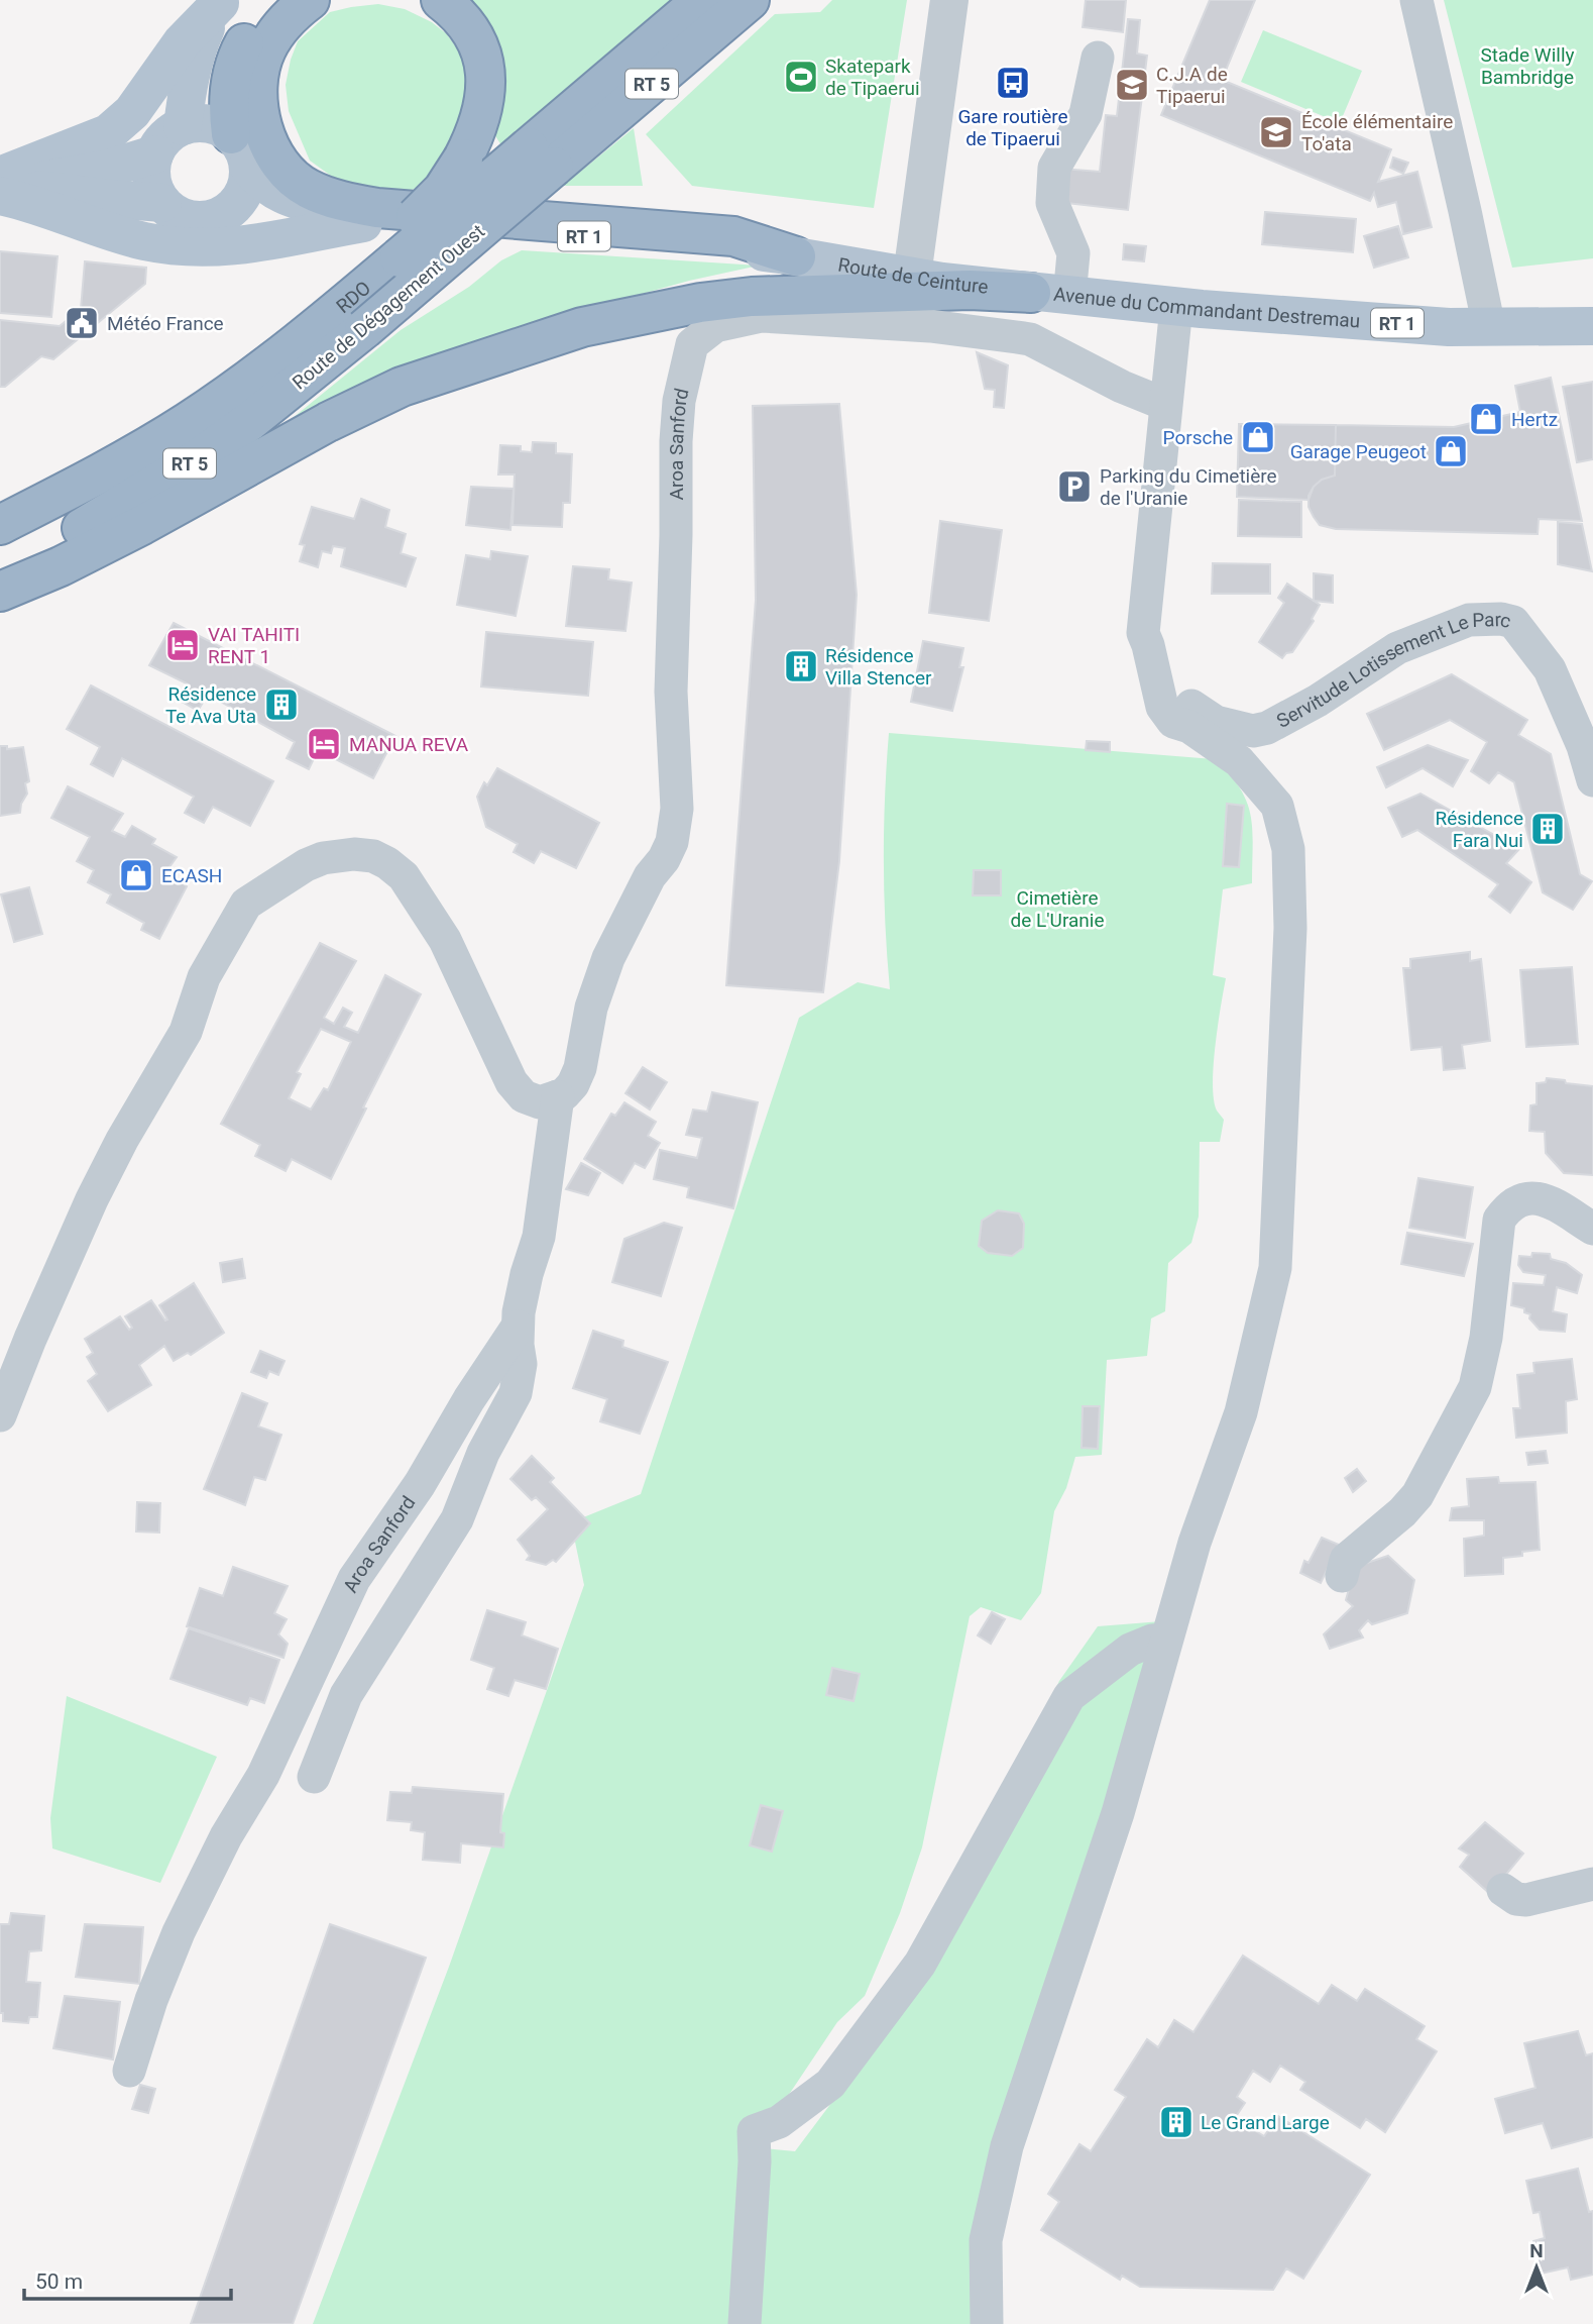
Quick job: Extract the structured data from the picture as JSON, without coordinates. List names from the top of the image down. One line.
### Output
{"streets":{"highway":["RT 5","Route de Dégagement Ouest"],"main road":["RT 1","Route de Ceinture","Avenue du Commandant Destremau"],"street":["Aroa Sanford","Servitude Lotissement Le Parc"]},"crossings":[["RT 1","Route de Ceinture"],["RT 1","Route de Dégagement Ouest"],["Route de Ceinture","Avenue du Commandant Destremau"]],"parks":["Stade Willy Bambridge","Cimetière de L'Uranie"],"places":{"sports":["Skatepark de Tipaerui"],"bus stop":["Gare routière de Tipaerui"],"school or university":["C.J.A de Tipaerui","École élémentaire To'ata"],"public building":["Météo France"],"shop":["Hertz","Porsche","Garage Peugeot","ECASH"],"parking":["Parking du Cimetière de l'Uranie"],"hotel":["VAI TAHITI RENT 1","MANUA REVA"],"building":["Résidence Villa Stencer","Résidence Te Ava Uta","Résidence Fara Nui","Le Grand Large"]},"scale_bar":"50 m","north":"top"}
